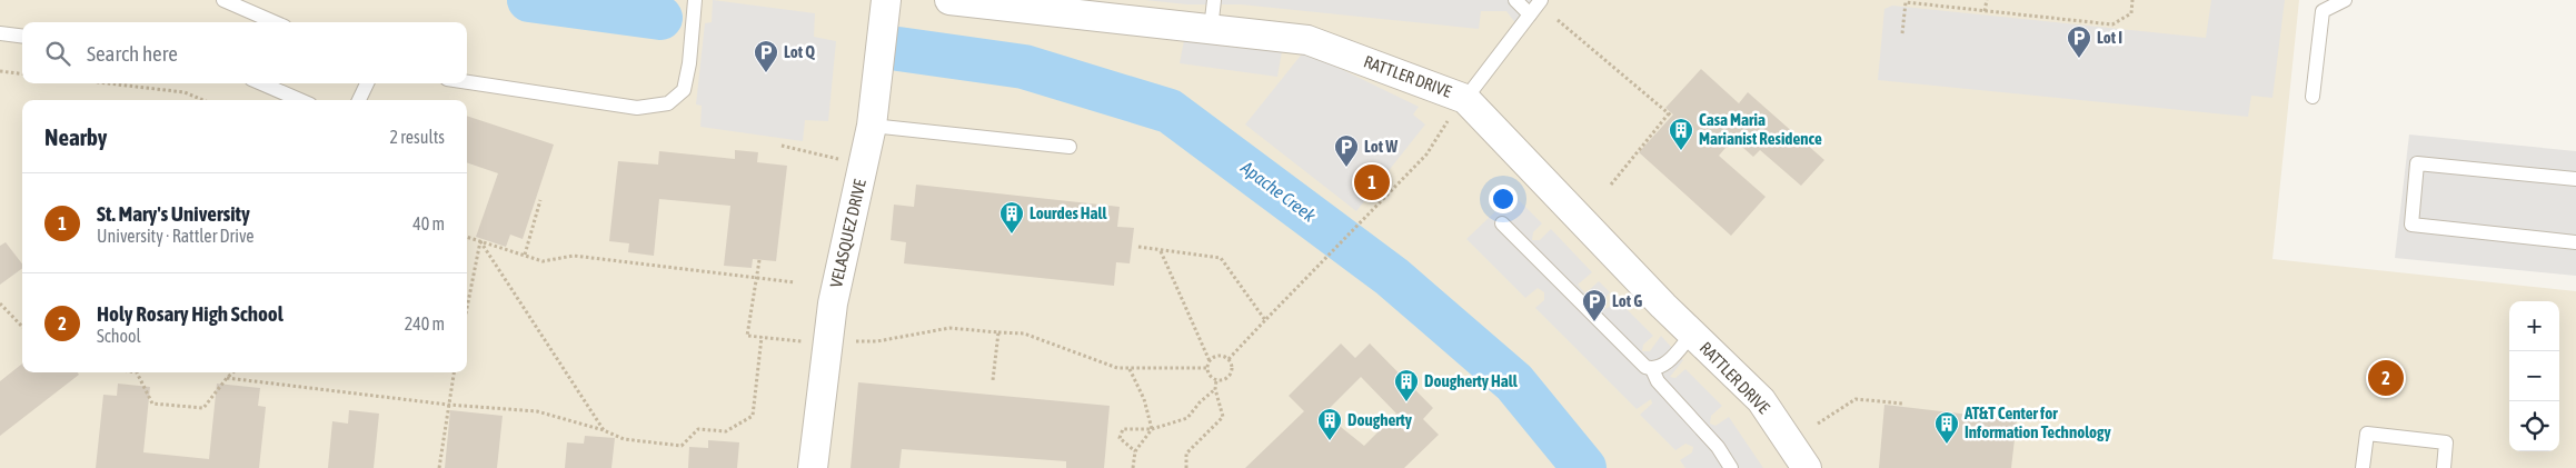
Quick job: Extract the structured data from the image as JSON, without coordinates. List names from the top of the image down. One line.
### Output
{"streets":{"street":["RATTLER DRIVE","VELASQUEZ DRIVE"]},"water":["Apache Creek"],"places":{"parking":["Lot I","Lot Q","Lot W","Lot G"],"building":["Casa Maria Marianist Residence","Lourdes Hall","Dougherty Hall","Dougherty","AT&T Center for Information Technology"]},"page":{"search":"Search here","heading":["Nearby","2 results"],"pins":["1","2"],"list":[{"mark":"1","name":"St. Mary's University","note":"University · Rattler Drive","value":"40 m"},{"mark":"2","name":"Holy Rosary High School","note":"School","value":"240 m"}],"map_buttons":["+","−"]}}
